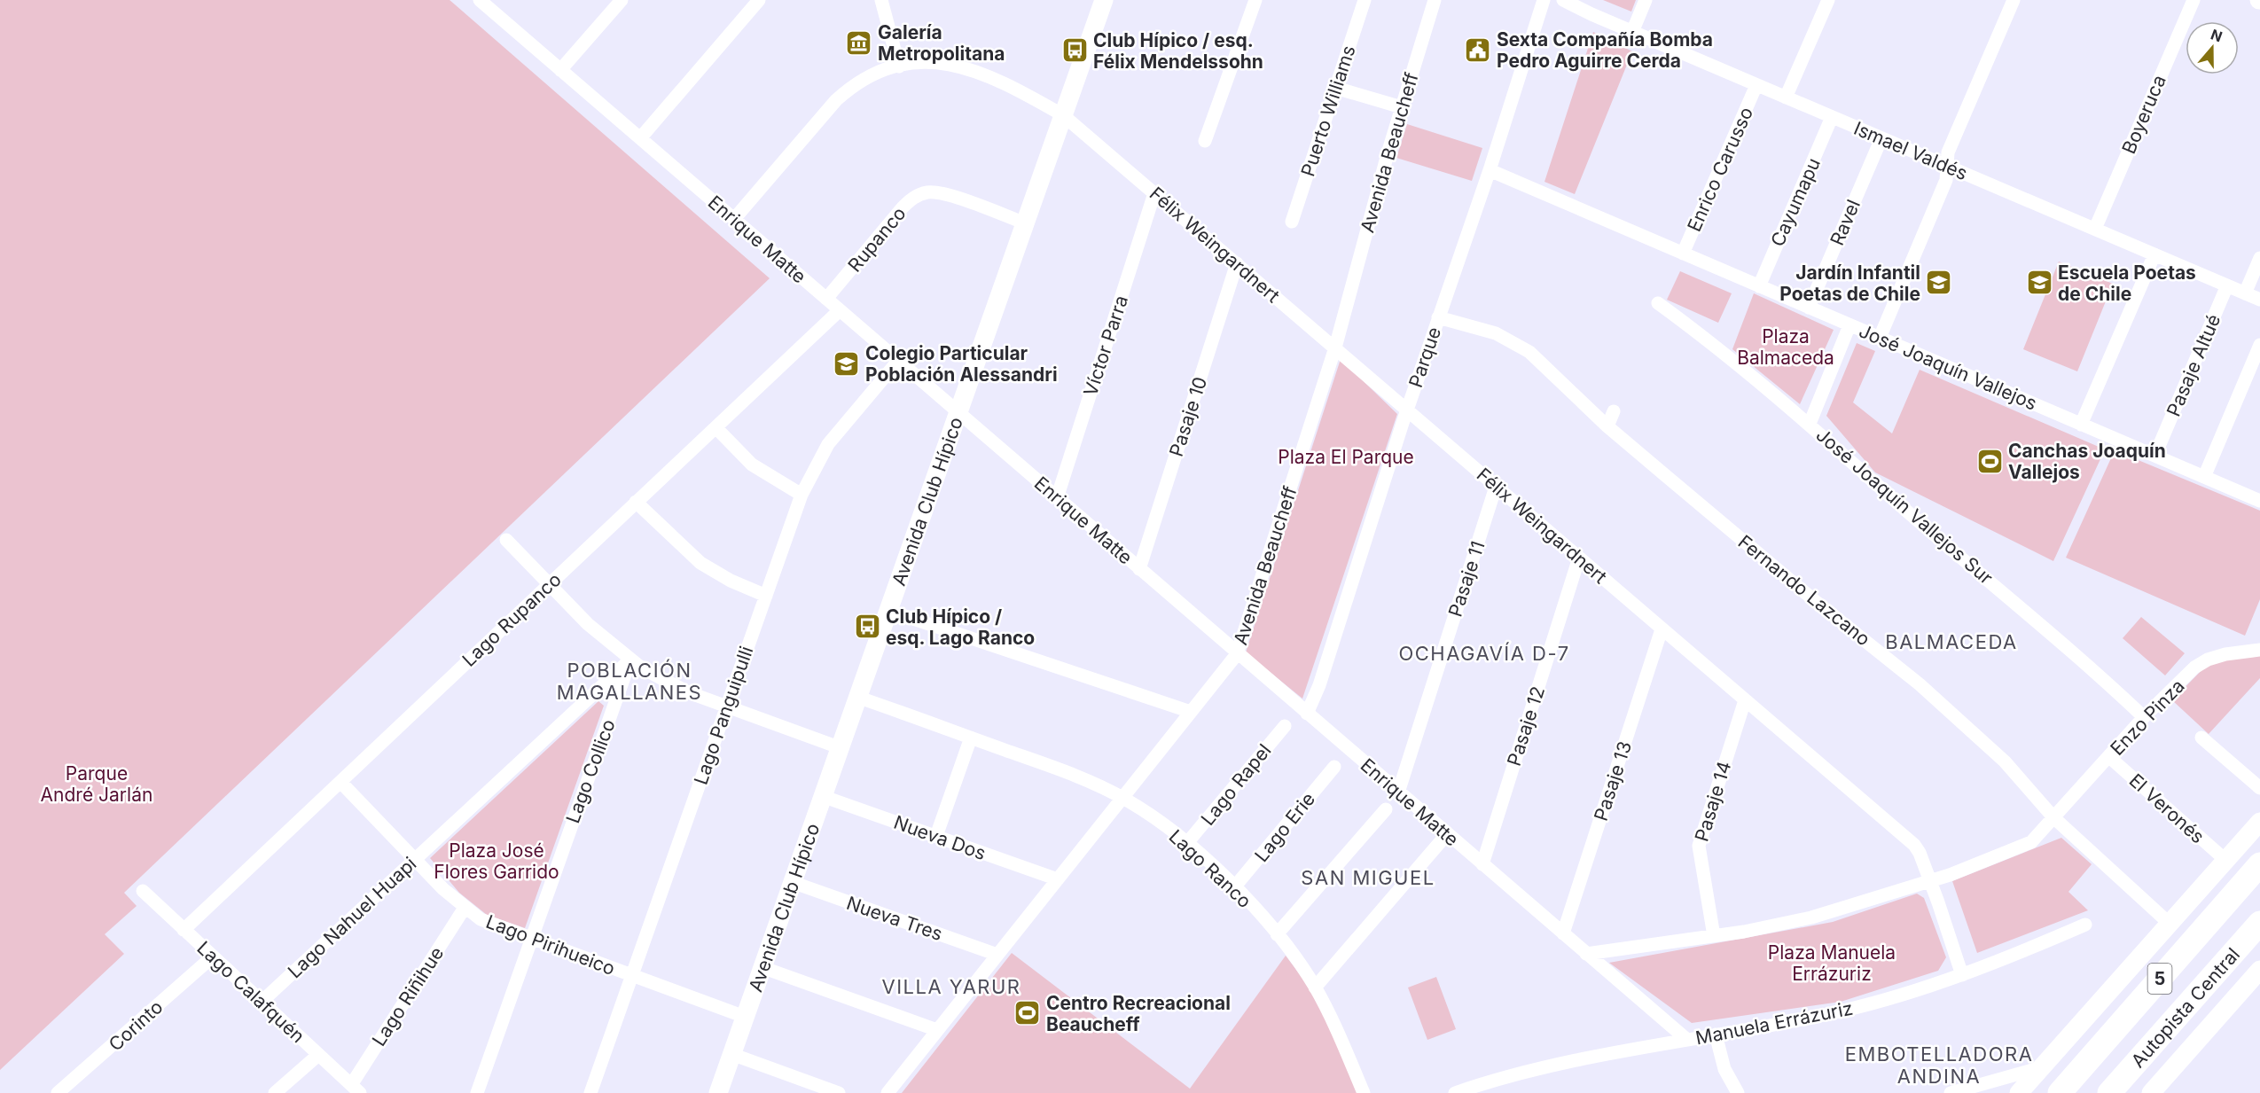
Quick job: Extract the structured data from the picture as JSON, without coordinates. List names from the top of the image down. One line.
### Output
{"streets":{"highway":["5","Autopista Central"],"main road":["Avenida Club Hípico"],"street":["Puerto Williams","Boyeruca","Ismael Valdés","Avenida Beaucheff","Enrico Carusso","Cayumapu","Ravel","Enrique Matte","Rupanco","Félix Weingardnert","Víctor Parra","Parque","Pasaje Altué","José Joaquín Vallejos","Pasaje 10","José Joaquín Vallejos Sur","Pasaje 11","Fernando Lazcano","Lago Rupanco","Lago Panguipulli","Enzo Pinza","Pasaje 12","Lago Collico","Pasaje 13","Lago Rapel","Pasaje 14","El Veronés","Lago Erie","Nueva Dos","Lago Ranco","Lago Nahuel Huapi","Nueva Tres","Lago Pirihueico","Lago Calafquén","Lago Riñihue","Manuela Errázuriz","Corinto"]},"crossings":[["Boyeruca","Ismael Valdés"],["Ismael Valdés","Enrico Carusso"],["Ismael Valdés","Cayumapu"],["Ismael Valdés","Ravel"],["Ismael Valdés","Pasaje Altué"],["Avenida Beaucheff","Enrique Matte"],["Avenida Beaucheff","Félix Weingardnert"],["Avenida Beaucheff","Nueva Dos"],["Avenida Beaucheff","Lago Ranco"],["Avenida Beaucheff","Nueva Tres"],["Enrico Carusso","José Joaquín Vallejos"],["Cayumapu","José Joaquín Vallejos"],["Ravel","José Joaquín Vallejos"],["Enrique Matte","Rupanco"],["Enrique Matte","Félix Weingardnert"],["Enrique Matte","Víctor Parra"],["Enrique Matte","Parque"],["Enrique Matte","Pasaje 10"],["Enrique Matte","Avenida Club Hípico"],["Enrique Matte","Pasaje 11"],["Enrique Matte","Lago Rupanco"],["Enrique Matte","Lago Panguipulli"],["Enrique Matte","Pasaje 12"],["Enrique Matte","Pasaje 13"],["Enrique Matte","Manuela Errázuriz"],["Rupanco","Avenida Club Hípico"],["Félix Weingardnert","Víctor Parra"],["Félix Weingardnert","Parque"],["Félix Weingardnert","Pasaje 10"],["Félix Weingardnert","Avenida Club Hípico"],["Félix Weingardnert","Pasaje 11"],["Félix Weingardnert","Pasaje 12"],["Félix Weingardnert","Pasaje 13"],["Félix Weingardnert","Pasaje 14"],["Félix Weingardnert","Manuela Errázuriz"],["Parque","José Joaquín Vallejos"],["Parque","Fernando Lazcano"],["Avenida Club Hípico","Nueva Dos"],["Avenida Club Hípico","Lago Ranco"],["Avenida Club Hípico","Nueva Tres"],["Avenida Club Hípico","Lago Pirihueico"],["José Joaquín Vallejos Sur","Enzo Pinza"],["Fernando Lazcano","Enzo Pinza"],["Lago Rupanco","Lago Pirihueico"],["Lago Rupanco","Lago Calafquén"],["Lago Panguipulli","Lago Pirihueico"],["Enzo Pinza","El Veronés"],["Lago Collico","Lago Nahuel Huapi"],["Lago Collico","Lago Pirihueico"],["Lago Rapel","Lago Ranco"],["Lago Erie","Lago Ranco"],["Lago Nahuel Huapi","Lago Pirihueico"],["Lago Nahuel Huapi","Lago Calafquén"],["Lago Pirihueico","Lago Riñihue"],["Lago Calafquén","Lago Riñihue"],["Lago Calafquén","Corinto"]],"districts":["BALMACEDA","OCHAGAVÍA D-7","POBLACIÓN MAGALLANES","SAN MIGUEL","VILLA YARUR","EMBOTELLADORA ANDINA"],"parks":["Plaza Balmaceda","Plaza El Parque","Parque André Jarlán","Plaza José Flores Garrido","Plaza Manuela Errázuriz"],"places":{"museum":["Galería Metropolitana"],"public building":["Sexta Compañía Bomba Pedro Aguirre Cerda"],"bus stop":["Club Hípico / esq. Félix Mendelssohn","Club Hípico / esq. Lago Ranco"],"school or university":["Jardín Infantil Poetas de Chile","Escuela Poetas de Chile","Colegio Particular Población Alessandri"],"sports":["Canchas Joaquín Vallejos","Centro Recreacional Beaucheff"]},"north":"top"}
